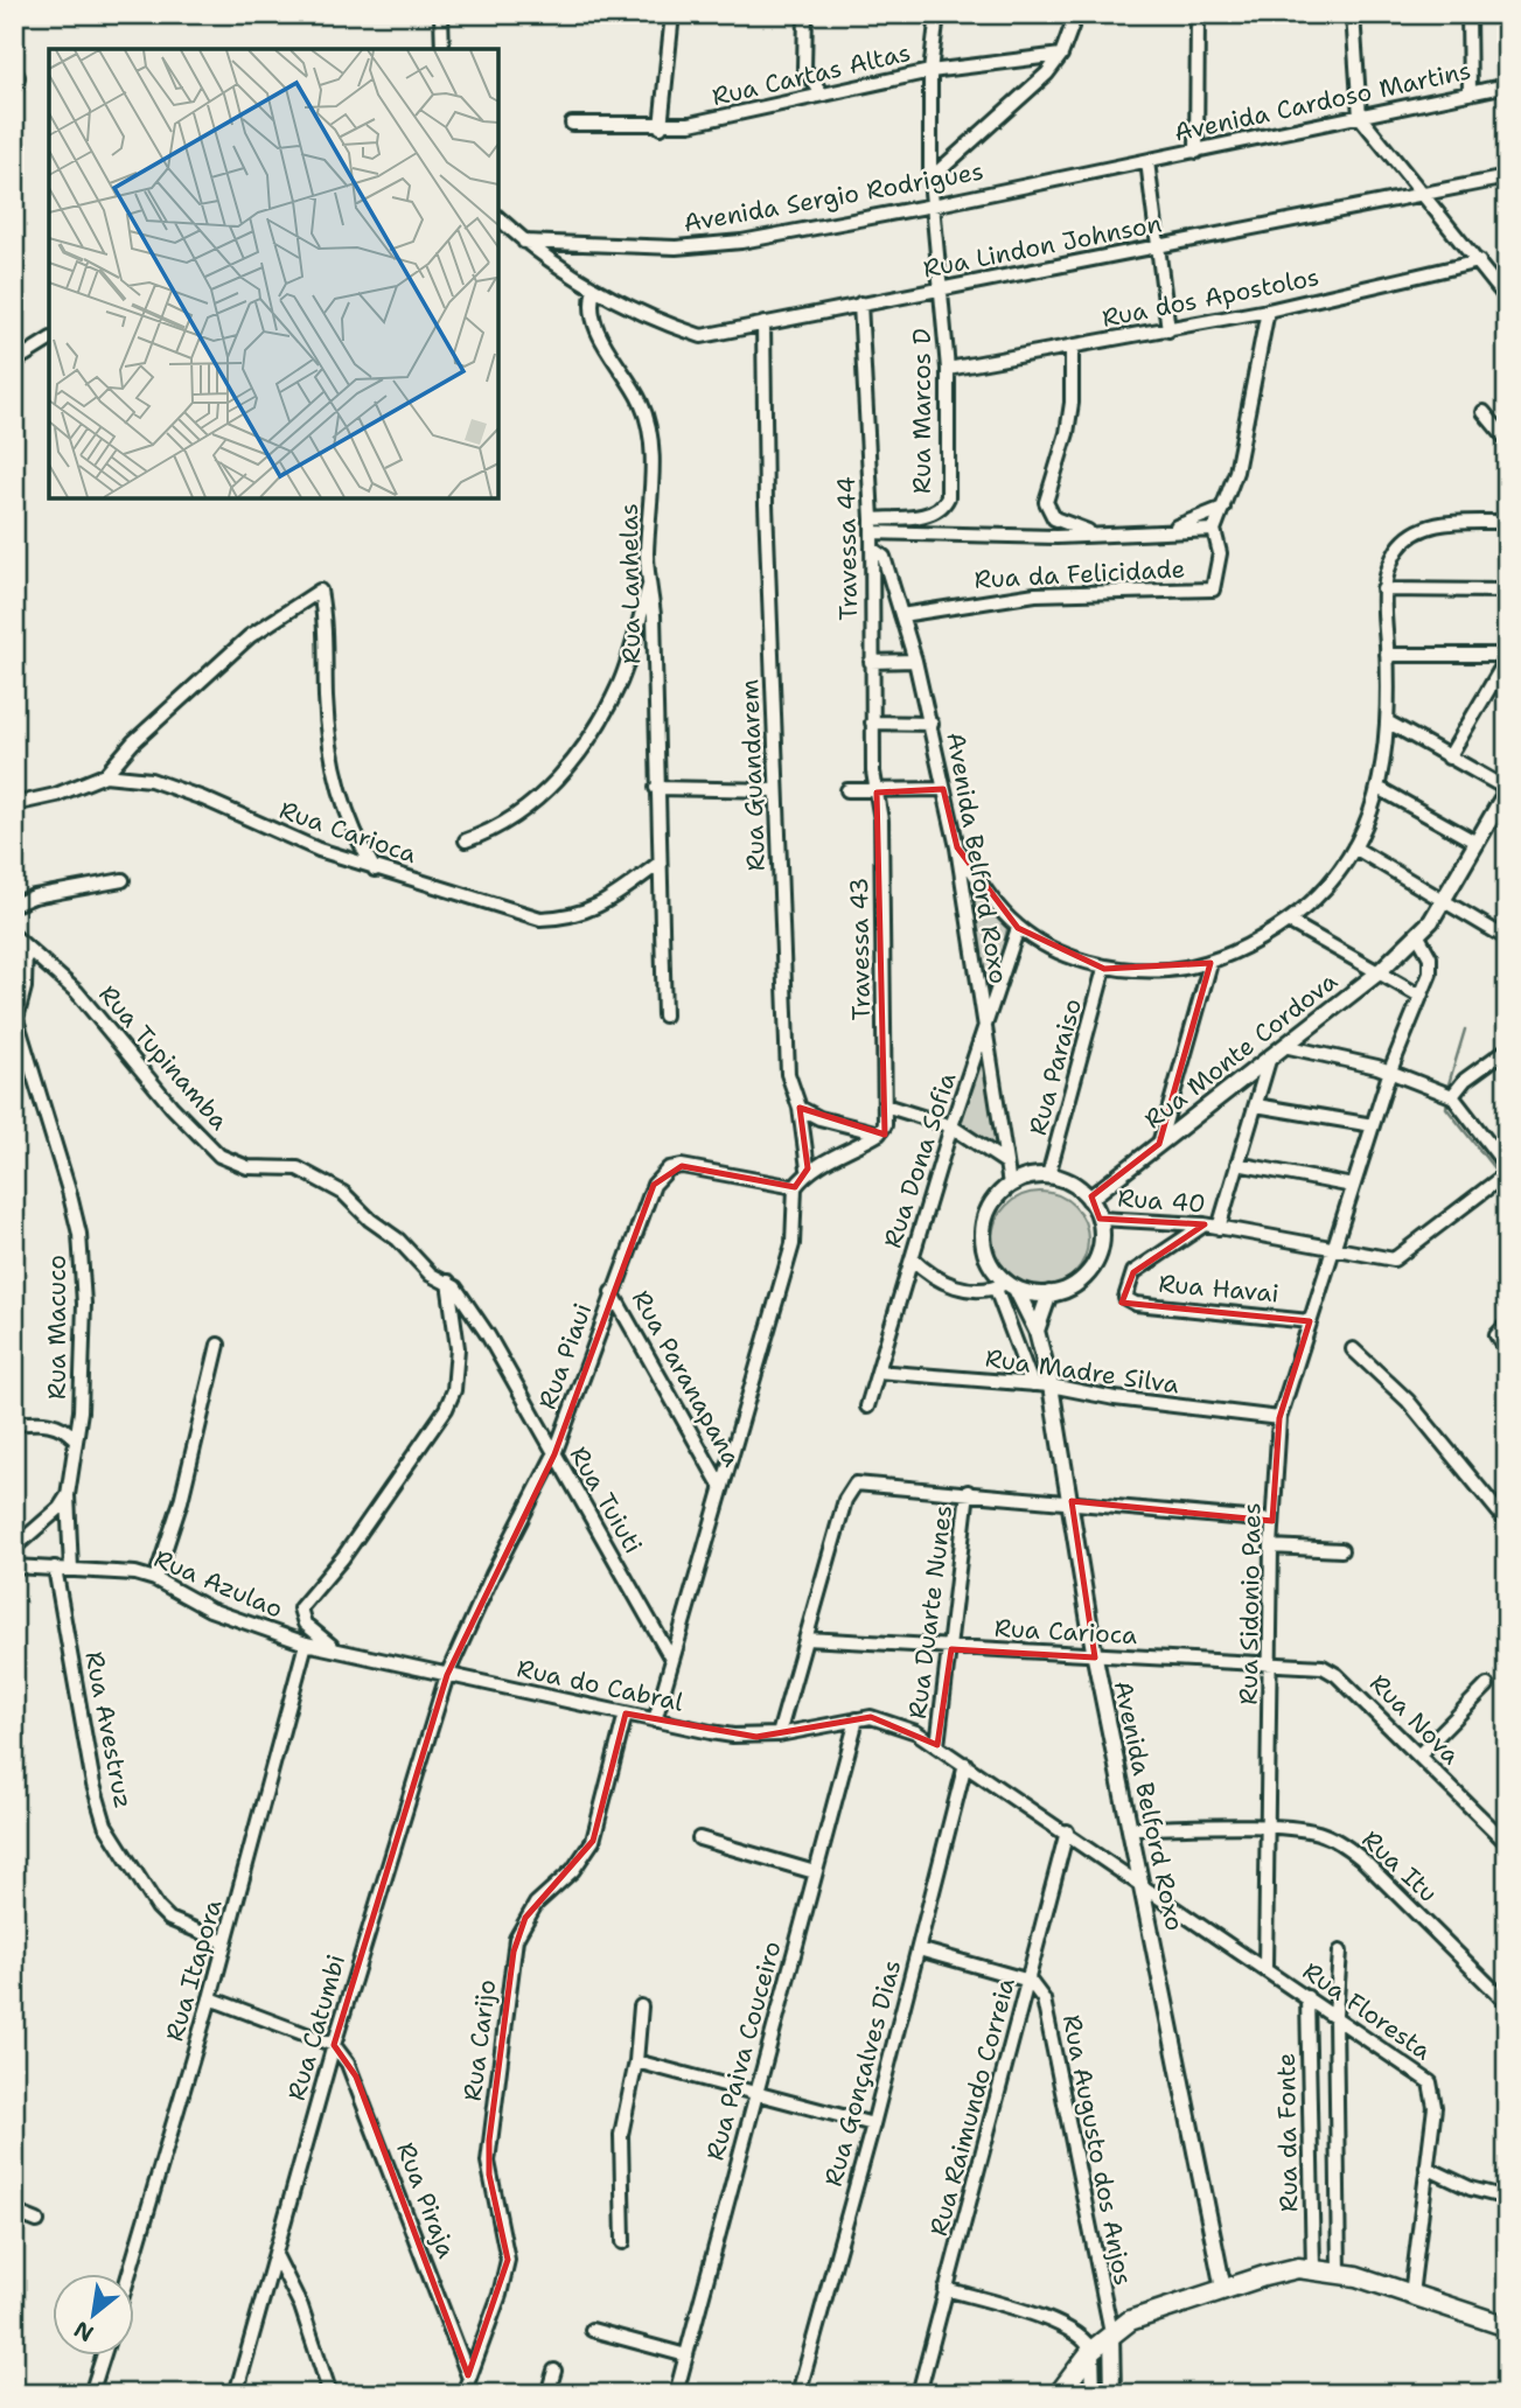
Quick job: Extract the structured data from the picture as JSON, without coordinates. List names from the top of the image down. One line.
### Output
{"streets":{"street":["Rua Cartas Altas","Avenida Cardoso Martins","Avenida Sergio Rodrigues","Rua Lindon Johnson","Rua dos Apostolos","Rua Marcos D","Travessa 44","Rua da Felicidade","Rua Lanhelas","Rua Guandarem","Rua Carioca","Avenida Belford Roxo","Travessa 43","Rua Monte Cordova","Rua Tupinamba","Rua Paraiso","Rua Dona Sofia","Rua 40","Rua Havai","Rua Macuco","Rua Piaui","Rua Madre Silva","Rua Paranapana","Rua Tuiuti","Rua Azulao","Rua Sidonio Paes","Rua Duarte Nunes","Rua do Cabral","Rua Nova","Rua Avestruz","Rua Itu","Rua Itapora","Rua Floresta","Rua Catumbi","Rua Carijo","Rua Paiva Couceiro","Rua Gonçalves Dias","Rua Raimundo Correia","Rua da Fonte","Rua Augusto dos Anjos","Rua Piraja"]},"crossings":[["Rua Cartas Altas","Rua Marcos D"],["Avenida Cardoso Martins","Avenida Sergio Rodrigues"],["Avenida Sergio Rodrigues","Rua Marcos D"],["Rua Lindon Johnson","Rua Marcos D"],["Rua Lindon Johnson","Travessa 44"],["Rua Lindon Johnson","Rua Lanhelas"],["Rua Lindon Johnson","Rua Guandarem"],["Rua dos Apostolos","Rua Marcos D"],["Rua Marcos D","Travessa 44"],["Travessa 44","Avenida Belford Roxo"],["Travessa 44","Travessa 43"],["Rua da Felicidade","Avenida Belford Roxo"],["Rua Lanhelas","Rua Carioca"],["Rua Carioca","Avenida Belford Roxo"],["Rua Carioca","Rua Sidonio Paes"],["Rua Carioca","Rua Duarte Nunes"],["Rua Carioca","Rua Nova"],["Avenida Belford Roxo","Rua Monte Cordova"],["Avenida Belford Roxo","Rua Paraiso"],["Avenida Belford Roxo","Rua Dona Sofia"],["Avenida Belford Roxo","Rua 40"],["Avenida Belford Roxo","Rua Madre Silva"],["Avenida Belford Roxo","Rua Duarte Nunes"],["Avenida Belford Roxo","Rua Itu"],["Avenida Belford Roxo","Rua Floresta"],["Rua Monte Cordova","Rua Paraiso"],["Rua Monte Cordova","Rua 40"],["Rua Monte Cordova","Rua Sidonio Paes"],["Rua Tupinamba","Rua Macuco"],["Rua Tupinamba","Rua Tuiuti"],["Rua Paraiso","Rua 40"],["Rua Dona Sofia","Rua Madre Silva"],["Rua 40","Rua Havai"],["Rua Havai","Rua Sidonio Paes"],["Rua Macuco","Rua Azulao"],["Rua Piaui","Rua Paranapana"],["Rua Piaui","Rua Tuiuti"],["Rua Piaui","Rua do Cabral"],["Rua Piaui","Rua Catumbi"],["Rua Madre Silva","Rua Sidonio Paes"],["Rua Azulao","Rua do Cabral"],["Rua Azulao","Rua Avestruz"],["Rua Azulao","Rua Itapora"],["Rua Sidonio Paes","Rua Duarte Nunes"],["Rua Sidonio Paes","Rua Itu"],["Rua Sidonio Paes","Rua Floresta"],["Rua Duarte Nunes","Rua Floresta"],["Rua do Cabral","Rua Itapora"],["Rua do Cabral","Rua Floresta"],["Rua do Cabral","Rua Catumbi"],["Rua do Cabral","Rua Carijo"],["Rua do Cabral","Rua Paiva Couceiro"],["Rua Avestruz","Rua Itapora"],["Rua Floresta","Rua Gonçalves Dias"],["Rua Floresta","Rua Raimundo Correia"],["Rua Floresta","Rua da Fonte"],["Rua Catumbi","Rua Piraja"],["Rua Carijo","Rua Piraja"],["Rua Raimundo Correia","Rua Augusto dos Anjos"]],"north":"bottom left"}
